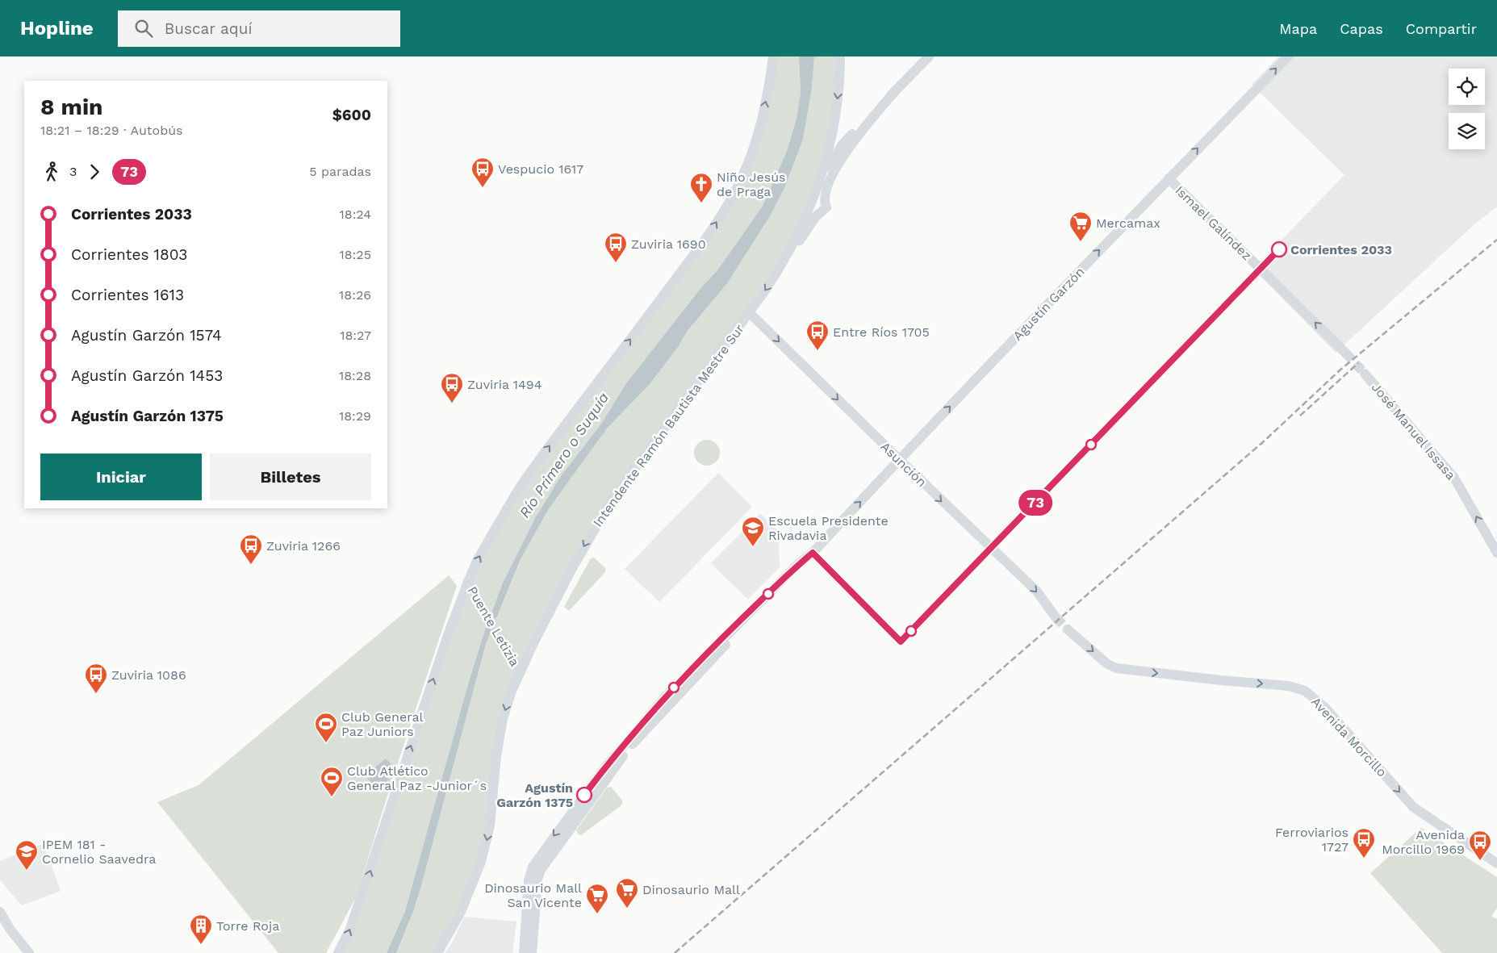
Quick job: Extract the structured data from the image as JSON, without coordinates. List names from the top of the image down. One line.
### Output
{"streets":{"main road":["Ismael Galíndez","Agustín Garzón","Intendente Ramón Bautista Mestre Sur","José Manuel Issasa","Asunción","Puente Letizia","Avenida Morcillo"]},"crossings":[["Ismael Galíndez","Agustín Garzón"],["Agustín Garzón","Asunción"],["Intendente Ramón Bautista Mestre Sur","Asunción"],["Intendente Ramón Bautista Mestre Sur","Puente Letizia"]],"one_way":["Ismael Galíndez","José Manuel Issasa","Asunción","Avenida Morcillo"],"water":["Río Primero o Suquía"],"places":{"bus stop":["Vespucio 1617","Zuviria 1690","Entre Ríos 1705","Zuviria 1494","Zuviria 1266","Zuviria 1086","Ferroviarios 1727","Avenida Morcillo 1969"],"church":["Niño Jesús de Praga"],"supermarket":["Mercamax","Dinosaurio Mall","Dinosaurio Mall San Vicente"],"other":["Corrientes 2033","Agustín Garzón 1375"],"school or university":["Escuela Presidente Rivadavia","IPEM 181 - Cornelio Saavedra"],"sports":["Club General Paz Juniors","Club Atlético General Paz -Junior´s"],"building":["Torre Roja"]},"lines":["bus line 73"],"page":{"header":"Hopline","search":"Buscar aquí","nav":["Mapa","Capas","Compartir"],"on_map":"73","heading":["8 min","18:21 – 18:29 · Autobús","$600"],"legs":["3","73","5 paradas"],"list":[{"name":"Corrientes 2033","value":"18:24"},{"name":"Corrientes 1803","value":"18:25"},{"name":"Corrientes 1613","value":"18:26"},{"name":"Agustín Garzón 1574","value":"18:27"},{"name":"Agustín Garzón 1453","value":"18:28"},{"name":"Agustín Garzón 1375","value":"18:29"}],"buttons":["Iniciar","Billetes"]}}
